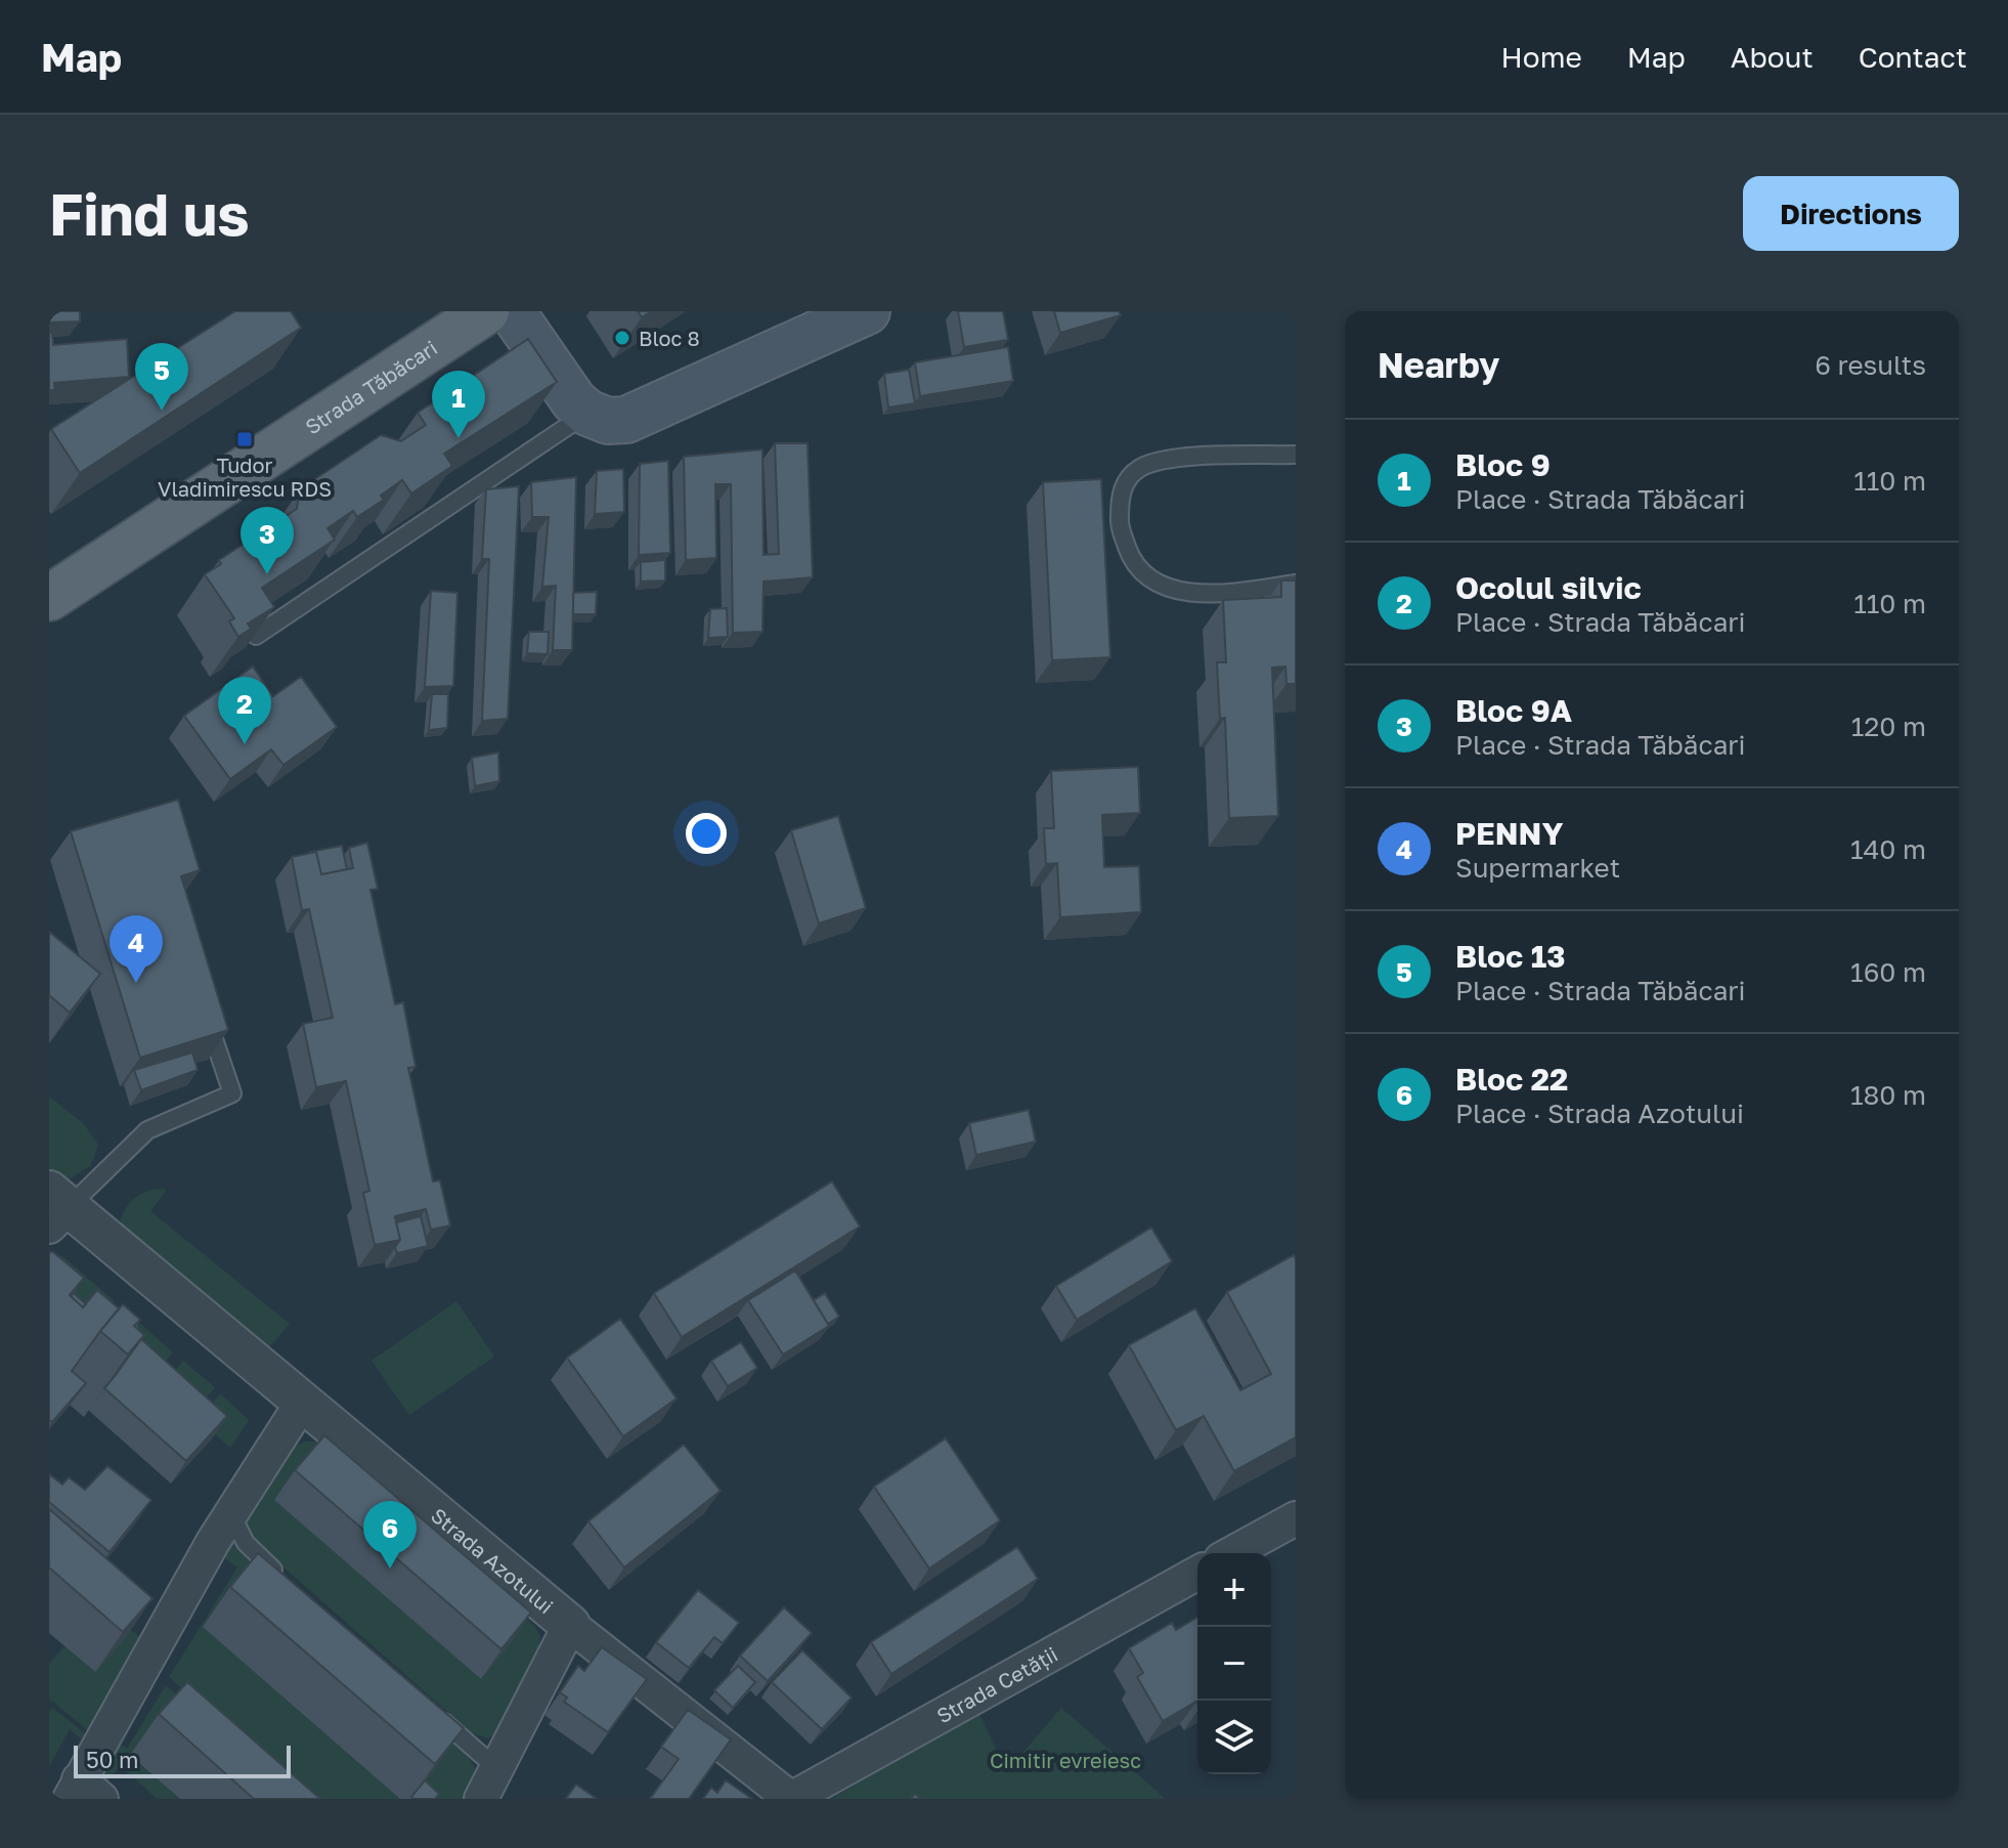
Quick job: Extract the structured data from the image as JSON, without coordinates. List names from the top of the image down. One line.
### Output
{"streets":{"main road":["Strada Tăbăcari"],"street":["Strada Azotului","Strada Cetății"]},"crossings":[["Strada Azotului","Strada Cetății"]],"parks":["Cimitir evreiesc"],"places":{"other":["Bloc 8"],"transit":["Tudor Vladimirescu RDS"]},"scale_bar":"50 m","page":{"header":"Map","nav":["Home","Map","About","Contact"],"buttons":"Directions","title":"Find us","heading":["Nearby","6 results"],"pins":["5","1","3","2","4","6"],"list":[{"mark":"1","name":"Bloc 9","note":"Place · Strada Tăbăcari","value":"110 m"},{"mark":"2","name":"Ocolul silvic","note":"Place · Strada Tăbăcari","value":"110 m"},{"mark":"3","name":"Bloc 9A","note":"Place · Strada Tăbăcari","value":"120 m"},{"mark":"4","name":"PENNY","note":"Supermarket","value":"140 m"},{"mark":"5","name":"Bloc 13","note":"Place · Strada Tăbăcari","value":"160 m"},{"mark":"6","name":"Bloc 22","note":"Place · Strada Azotului","value":"180 m"}],"map_buttons":["+","−"],"scale":"50 m"}}
